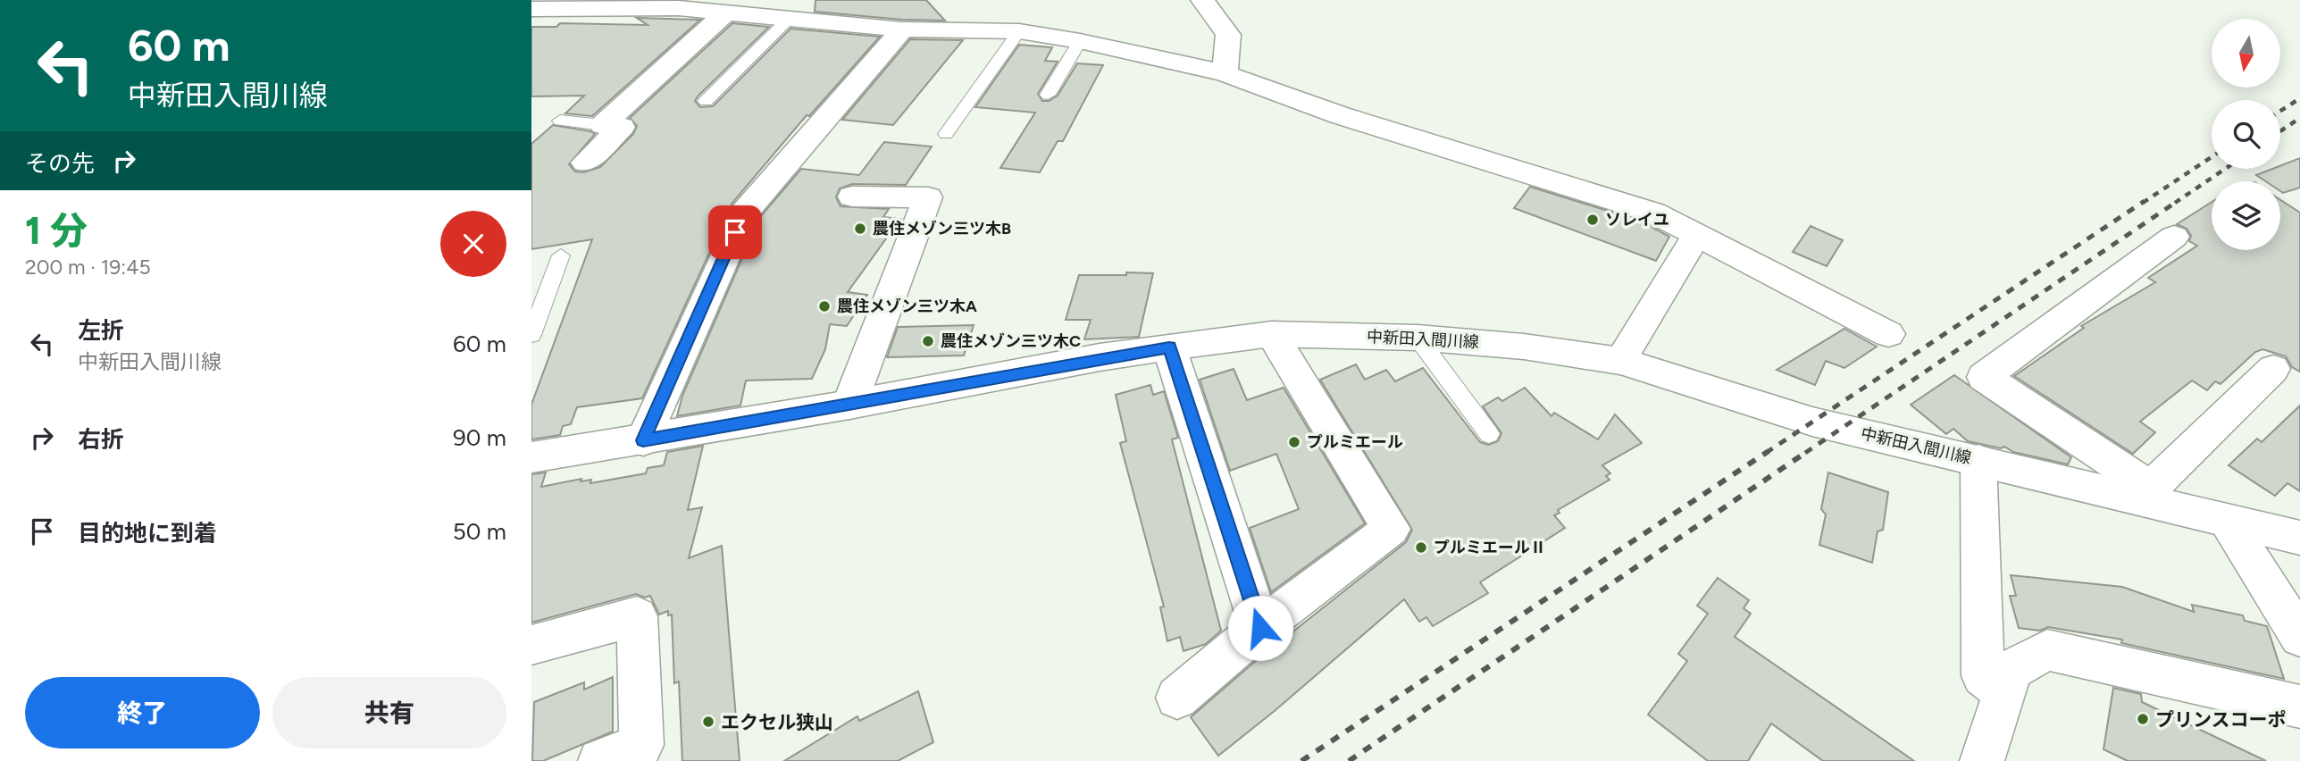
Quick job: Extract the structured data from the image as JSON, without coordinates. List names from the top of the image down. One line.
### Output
{"streets":{"street":["中新田入間川線"]},"places":["ソレイユ","農住メゾン三ツ木B","農住メゾン三ツ木A","農住メゾン三ツ木C","プルミエール","プルミエールⅡ","プリンスコーポ","エクセル狭山"],"north":"bottom","page":{"turn":["60 m","中新田入間川線"],"then":"その先","heading":["1 分","200 m · 19:45"],"list":[{"name":"左折","note":"中新田入間川線","value":"60 m"},{"name":"右折","value":"90 m"},{"name":"目的地に到着","value":"50 m"}],"buttons":["終了","共有"]}}
